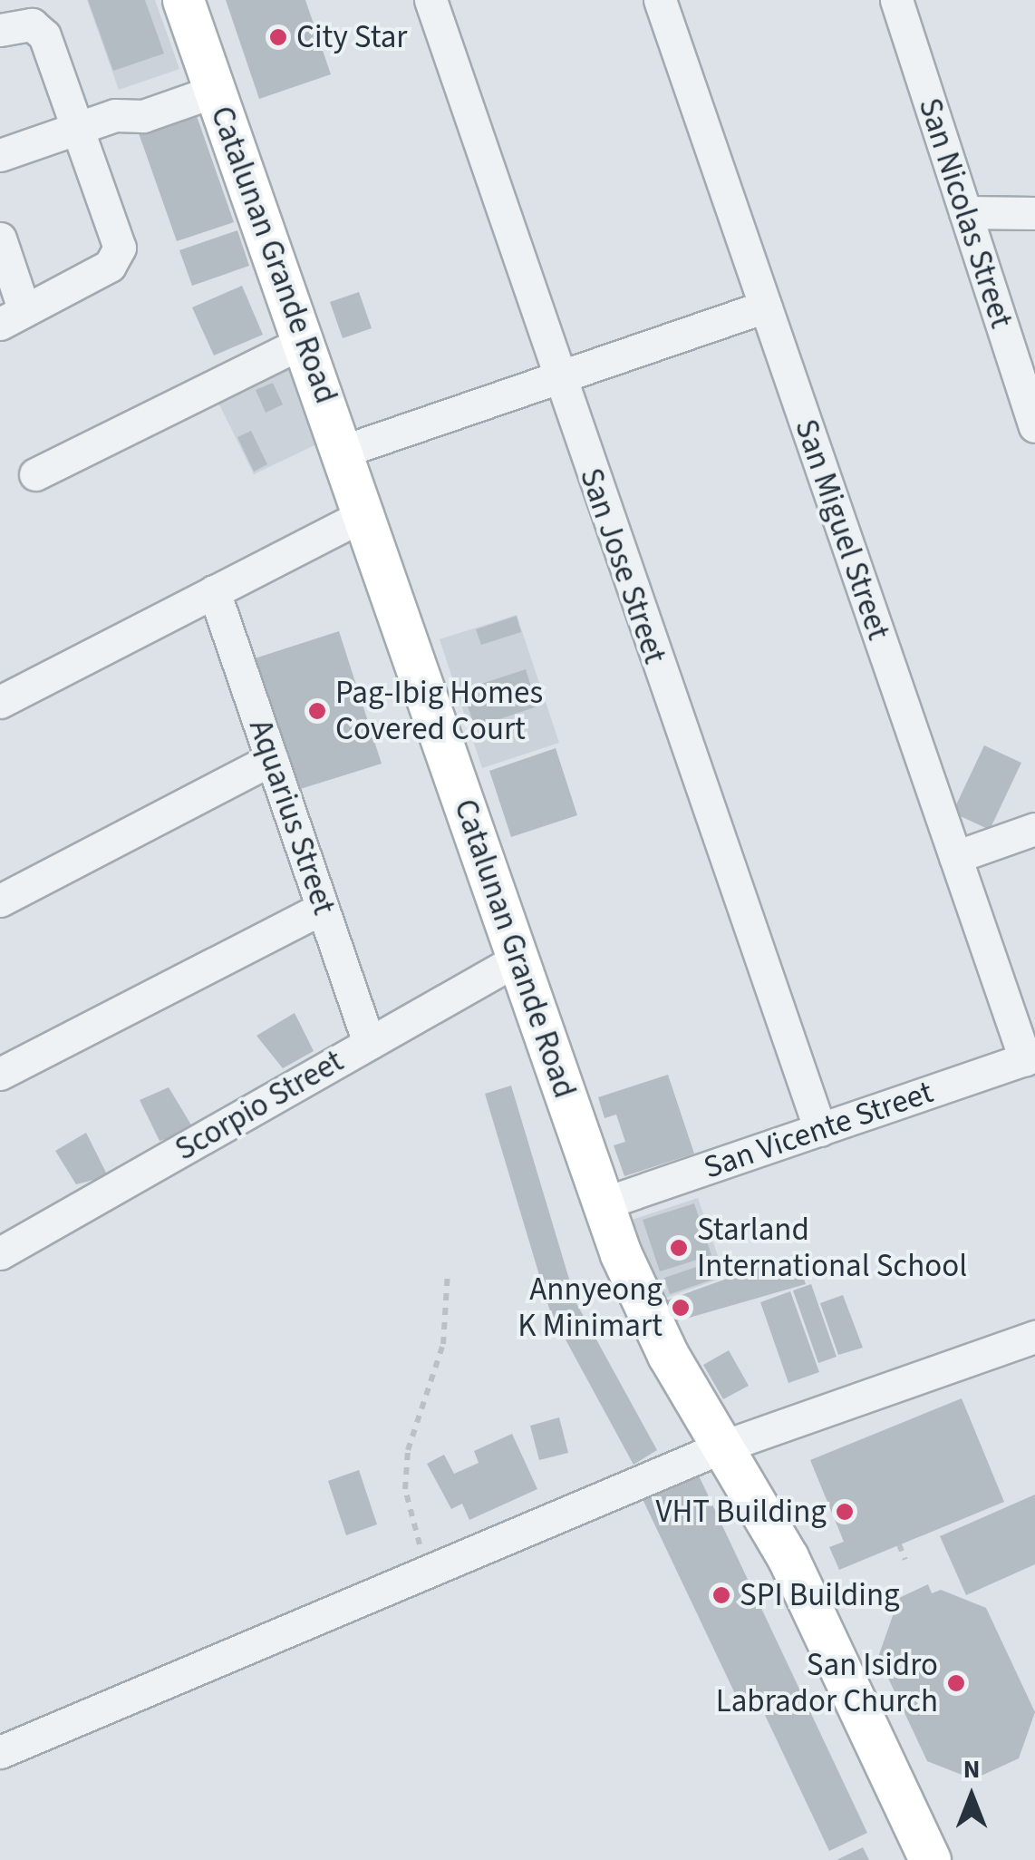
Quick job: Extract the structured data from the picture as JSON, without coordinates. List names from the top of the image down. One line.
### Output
{"streets":{"main road":["Catalunan Grande Road"],"street":["San Nicolas Street","San Miguel Street","San Jose Street","Aquarius Street","Scorpio Street","San Vicente Street"]},"crossings":[["Catalunan Grande Road","Scorpio Street"],["Catalunan Grande Road","San Vicente Street"],["San Miguel Street","San Vicente Street"],["San Jose Street","San Vicente Street"],["Aquarius Street","Scorpio Street"]],"places":["City Star","Pag-Ibig Homes Covered Court","Starland International School","Annyeong K Minimart","VHT Building","SPI Building","San Isidro Labrador Church"],"north":"top"}
